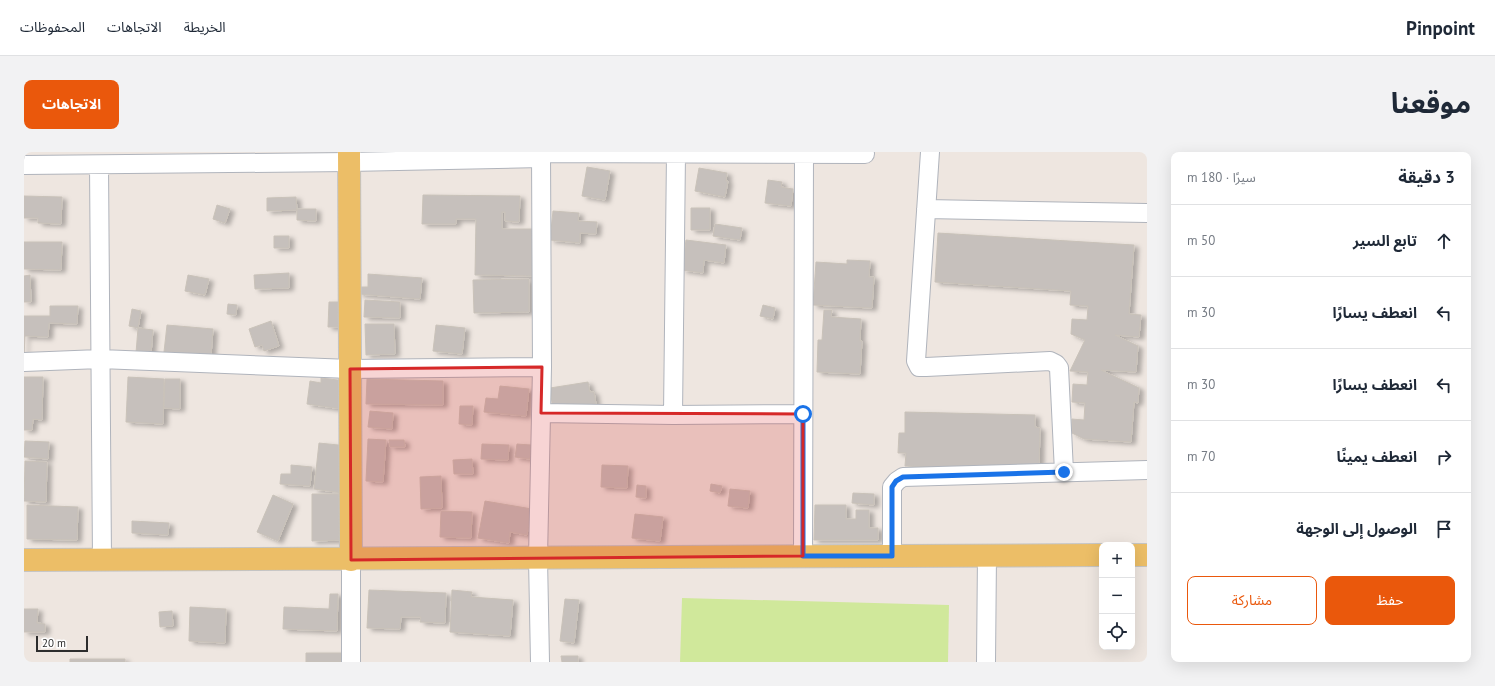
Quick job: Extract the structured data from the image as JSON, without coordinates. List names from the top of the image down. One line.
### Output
{"scale_bar":"20 m","page":{"header":"Pinpoint","nav":["الخريطة","الاتجاهات","المحفوظات"],"title":"موقعنا","buttons":["الاتجاهات",["حفظ","مشاركة"]],"heading":["3 دقيقة","سيرًا · 180 m"],"list":[["تابع السير","50 m"],["انعطف يسارًا","30 m"],["انعطف يسارًا","30 m"],["انعطف يمينًا","70 m"],"الوصول إلى الوجهة"],"map_buttons":["+","−"],"scale":"20 m"}}
